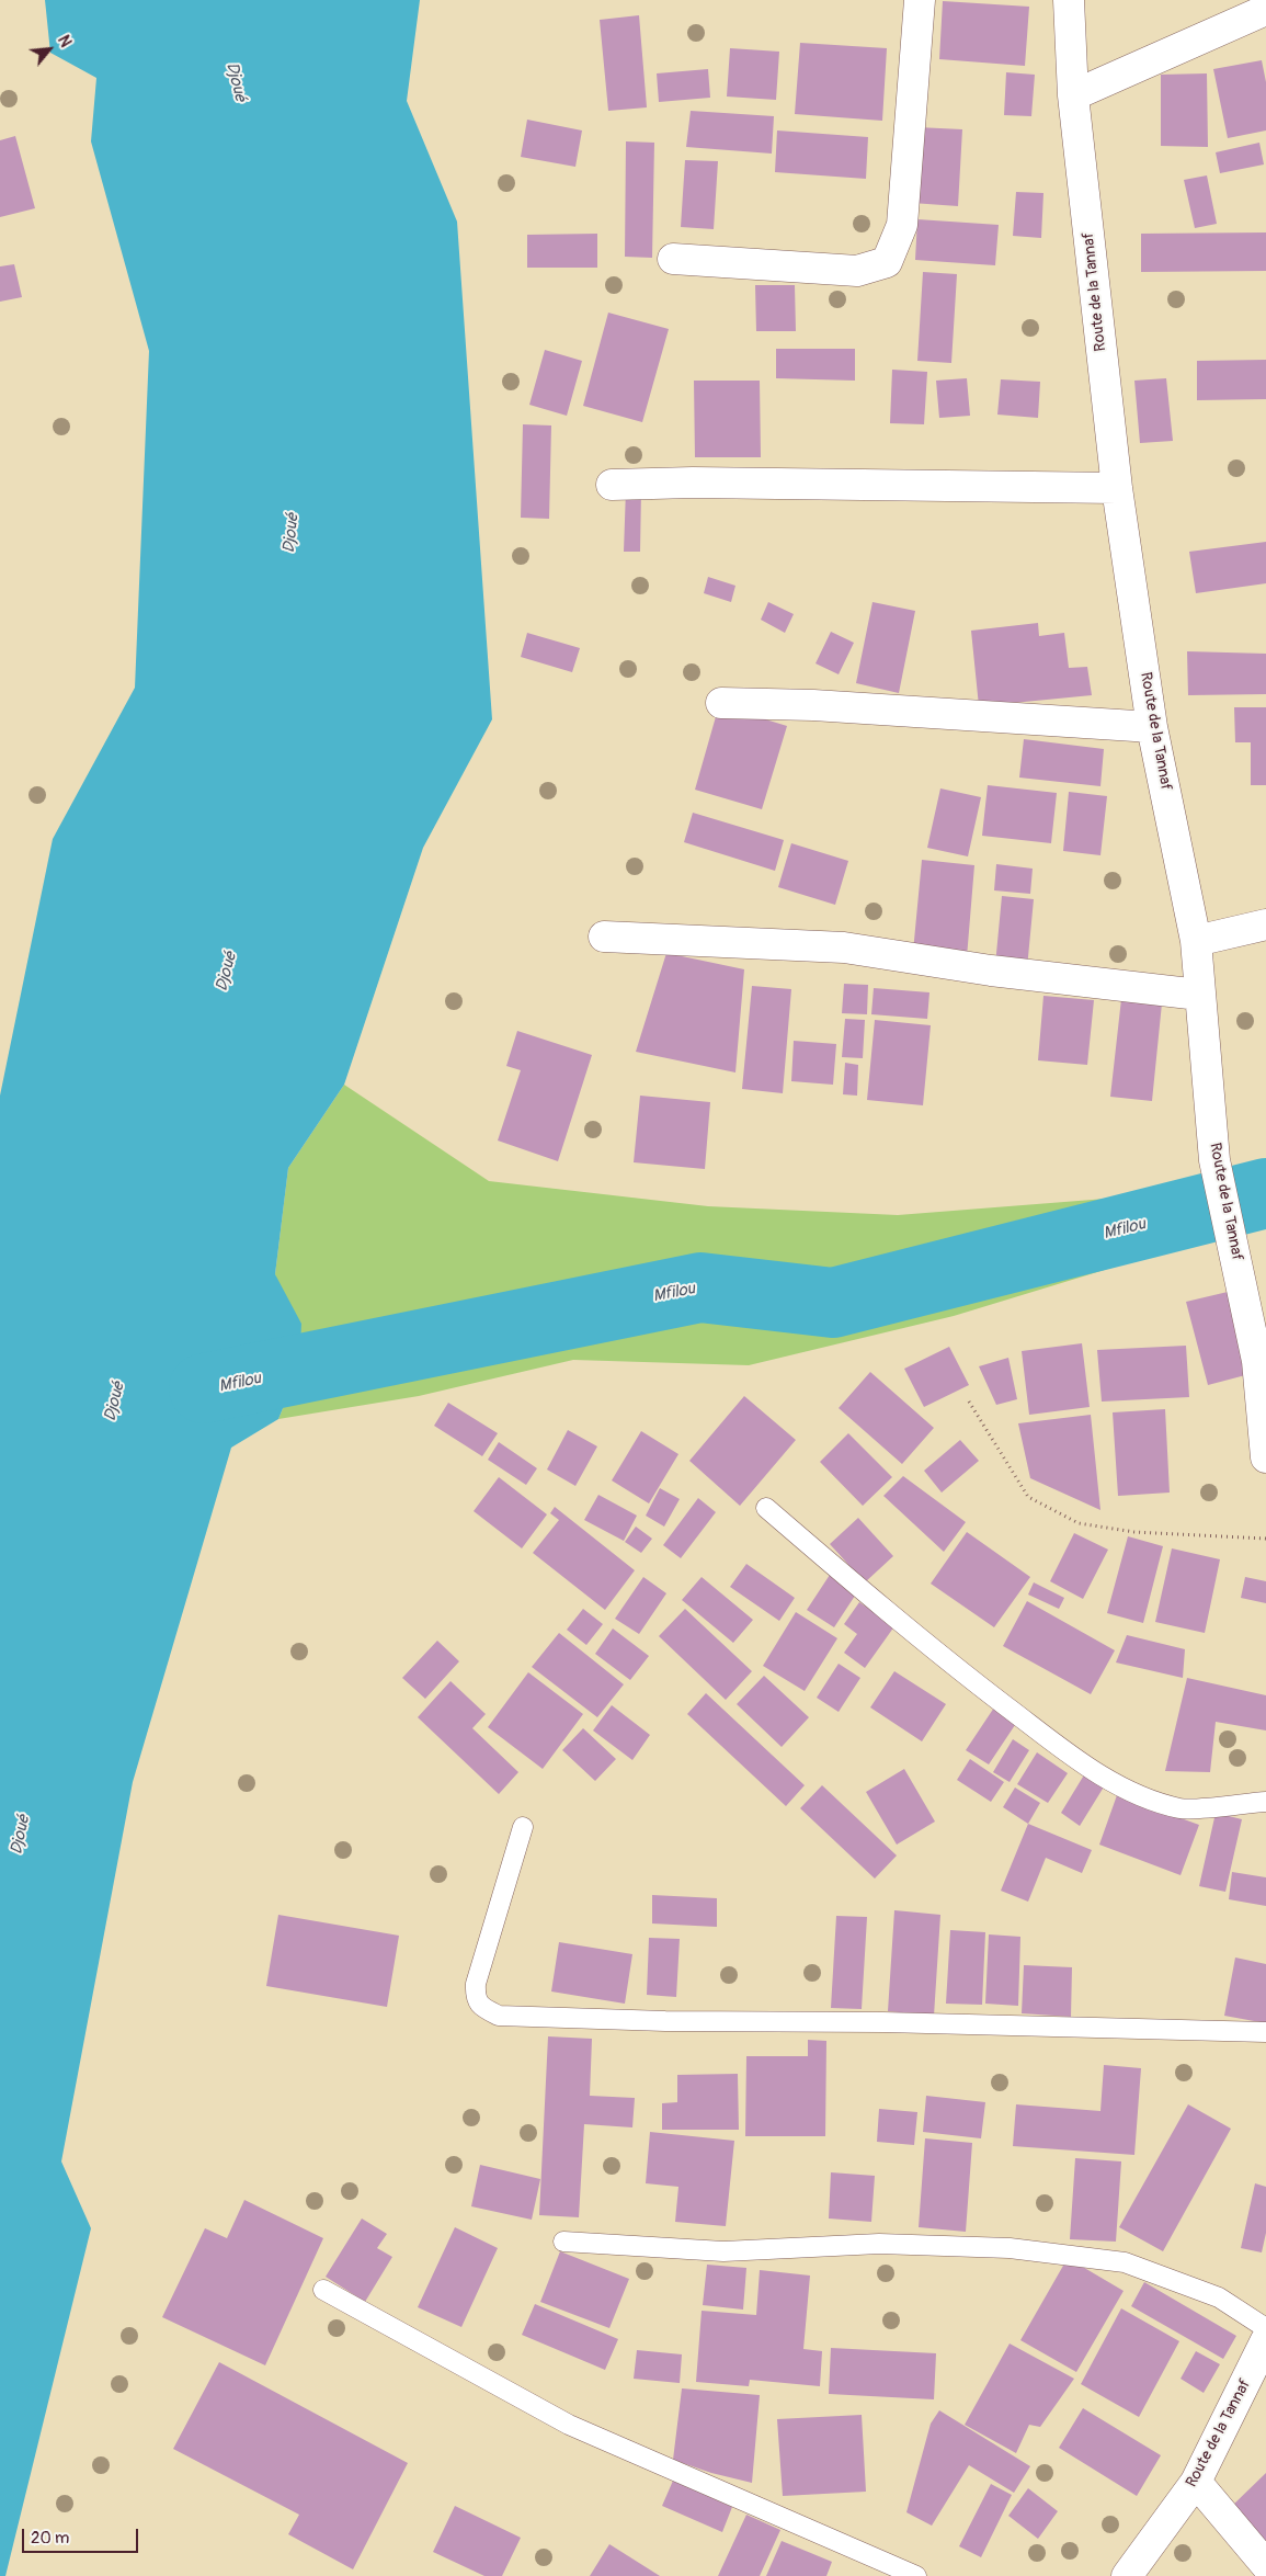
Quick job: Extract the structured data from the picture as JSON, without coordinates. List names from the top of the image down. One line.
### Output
{"streets":{"street":["Route de la Tannaf"]},"water":["Djoué","Mfilou"],"scale_bar":"20 m","north":"top right"}
